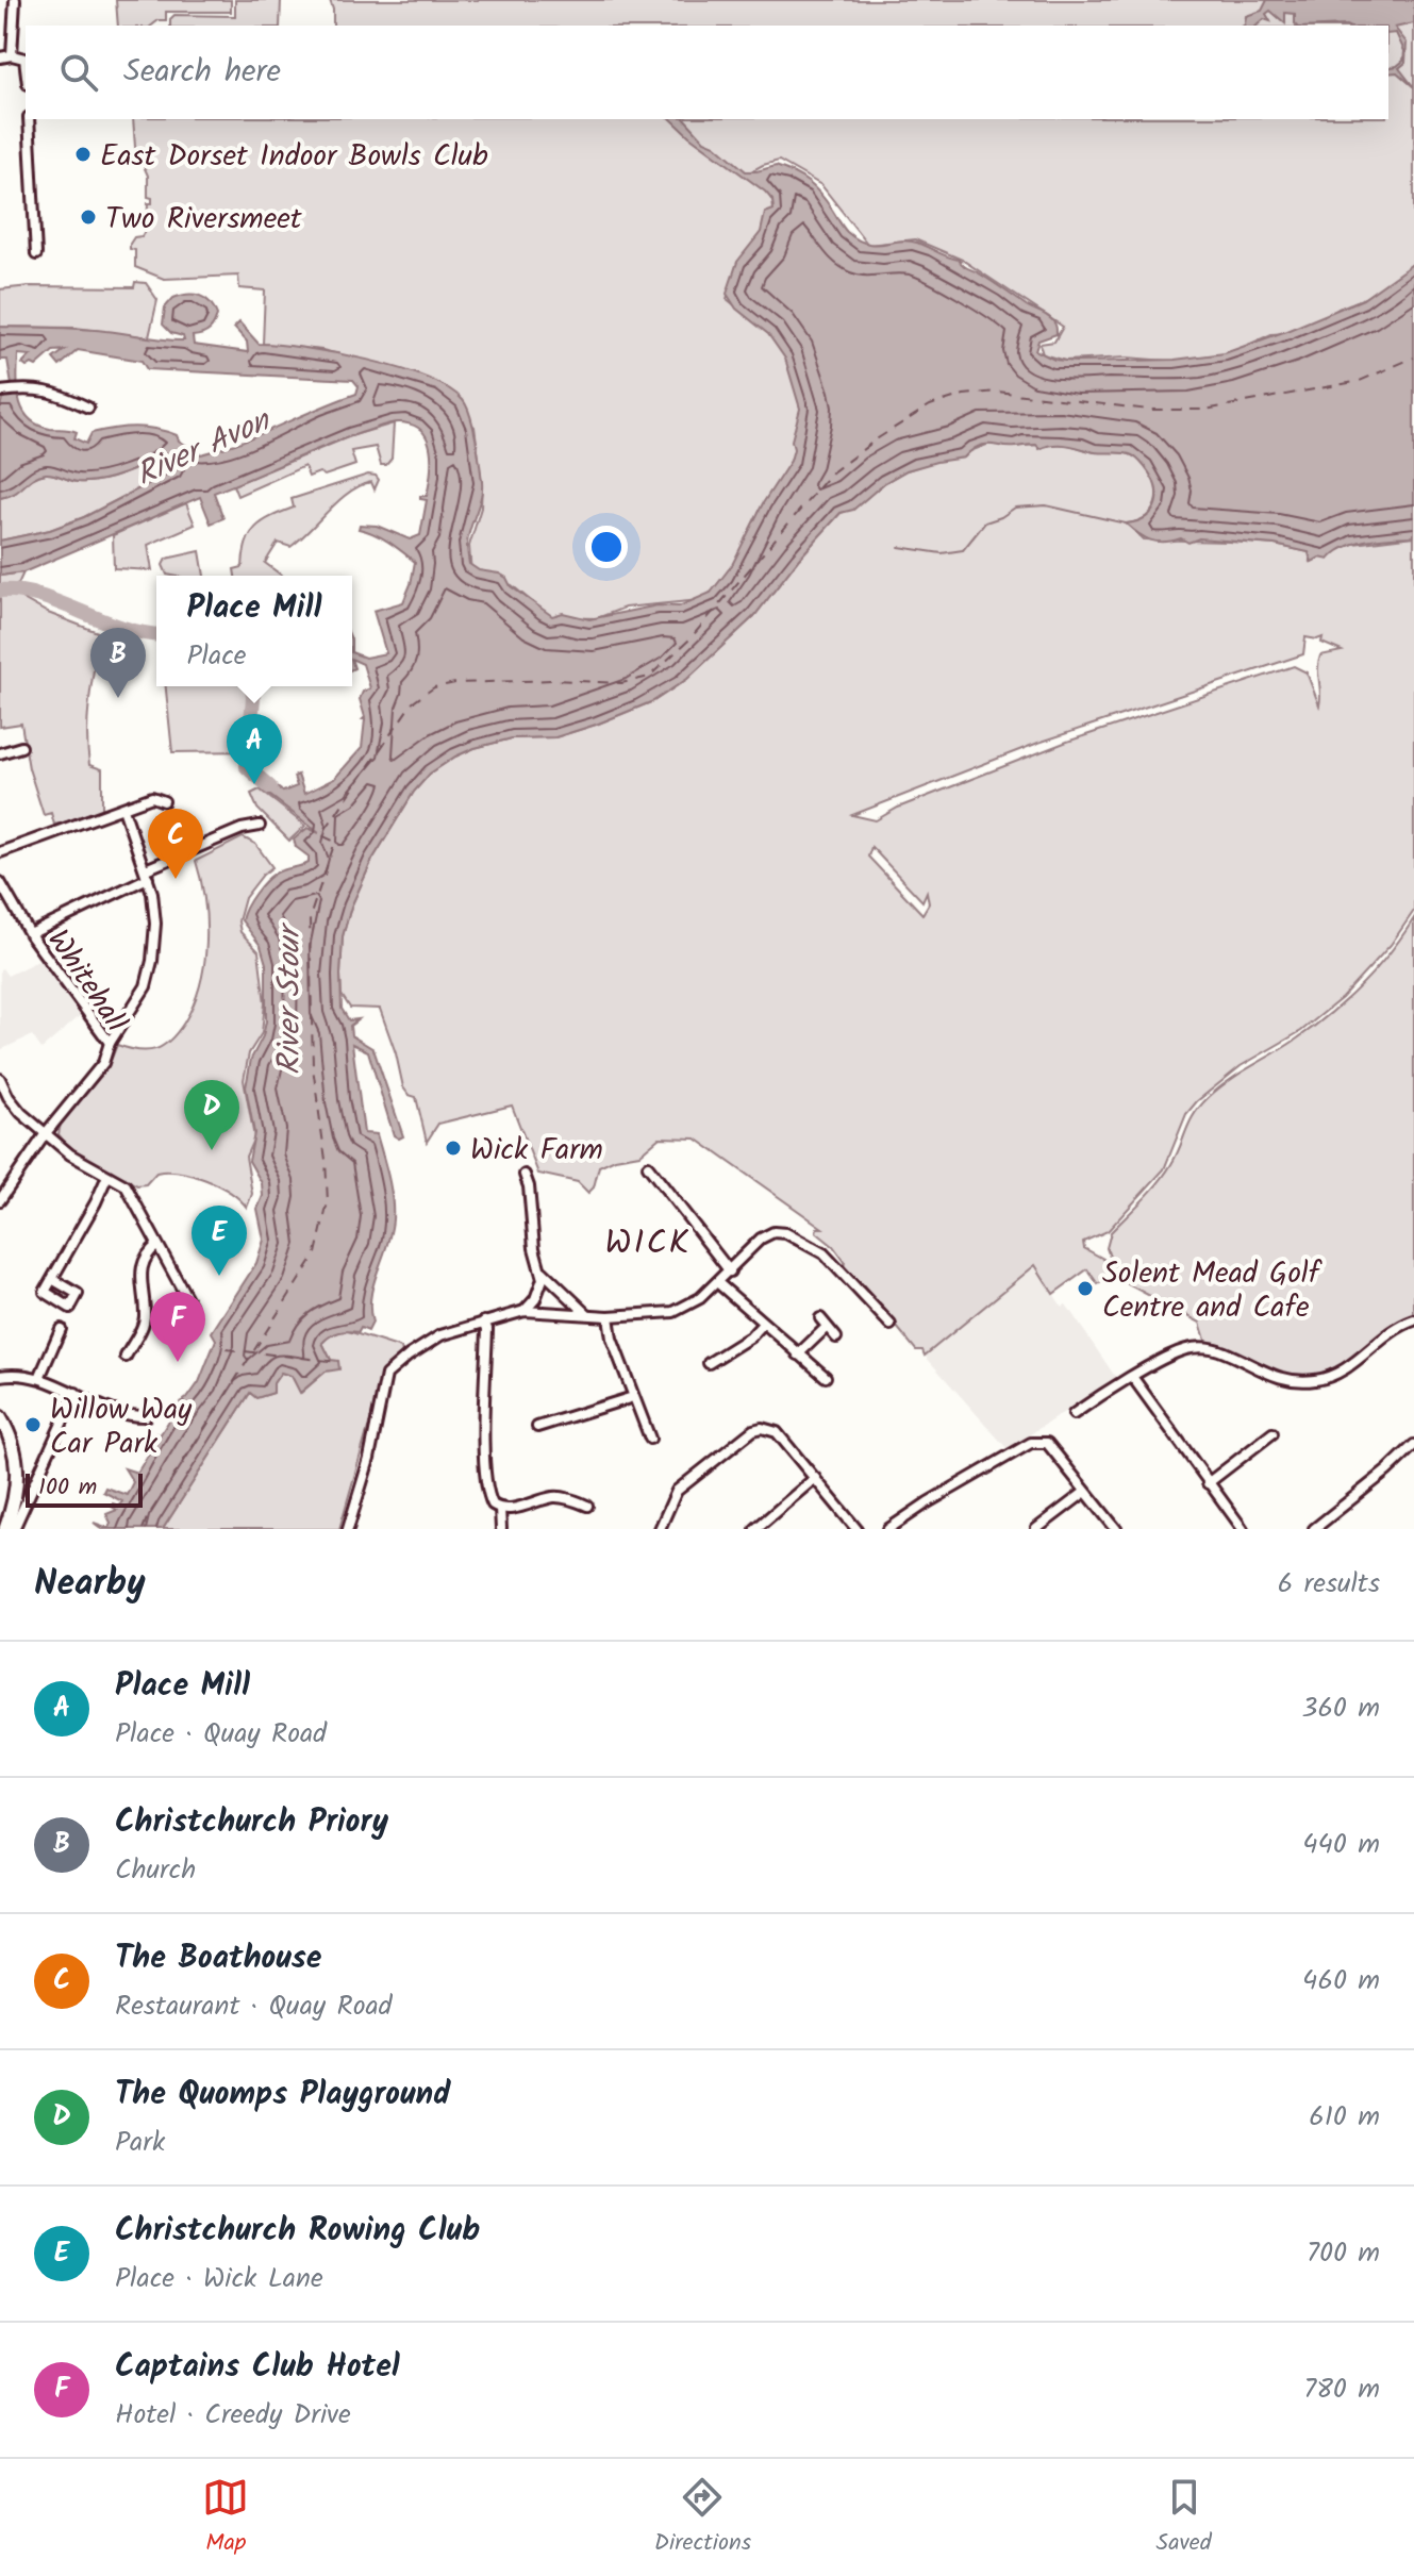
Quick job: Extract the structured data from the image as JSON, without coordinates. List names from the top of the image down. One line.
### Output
{"streets":{"street":["Whitehall"]},"districts":["WICK"],"water":["River Avon","River Stour"],"places":["East Dorset Indoor Bowls Club","Two Riversmeet","Wick Farm","Solent Mead Golf Centre and Cafe","Willow Way Car Park"],"scale_bar":"100 m","page":{"search":"Search here","popup":["Place Mill","Place"],"pins":["B","A","C","D","E","F"],"scale":"100 m","heading":["Nearby","6 results"],"list":[{"mark":"A","name":"Place Mill","note":"Place · Quay Road","value":"360 m"},{"mark":"B","name":"Christchurch Priory","note":"Church","value":"440 m"},{"mark":"C","name":"The Boathouse","note":"Restaurant · Quay Road","value":"460 m"},{"mark":"D","name":"The Quomps Playground","note":"Park","value":"610 m"},{"mark":"E","name":"Christchurch Rowing Club","note":"Place · Wick Lane","value":"700 m"},{"mark":"F","name":"Captains Club Hotel","note":"Hotel · Creedy Drive","value":"780 m"}],"nav":["Map","Directions","Saved"]}}
